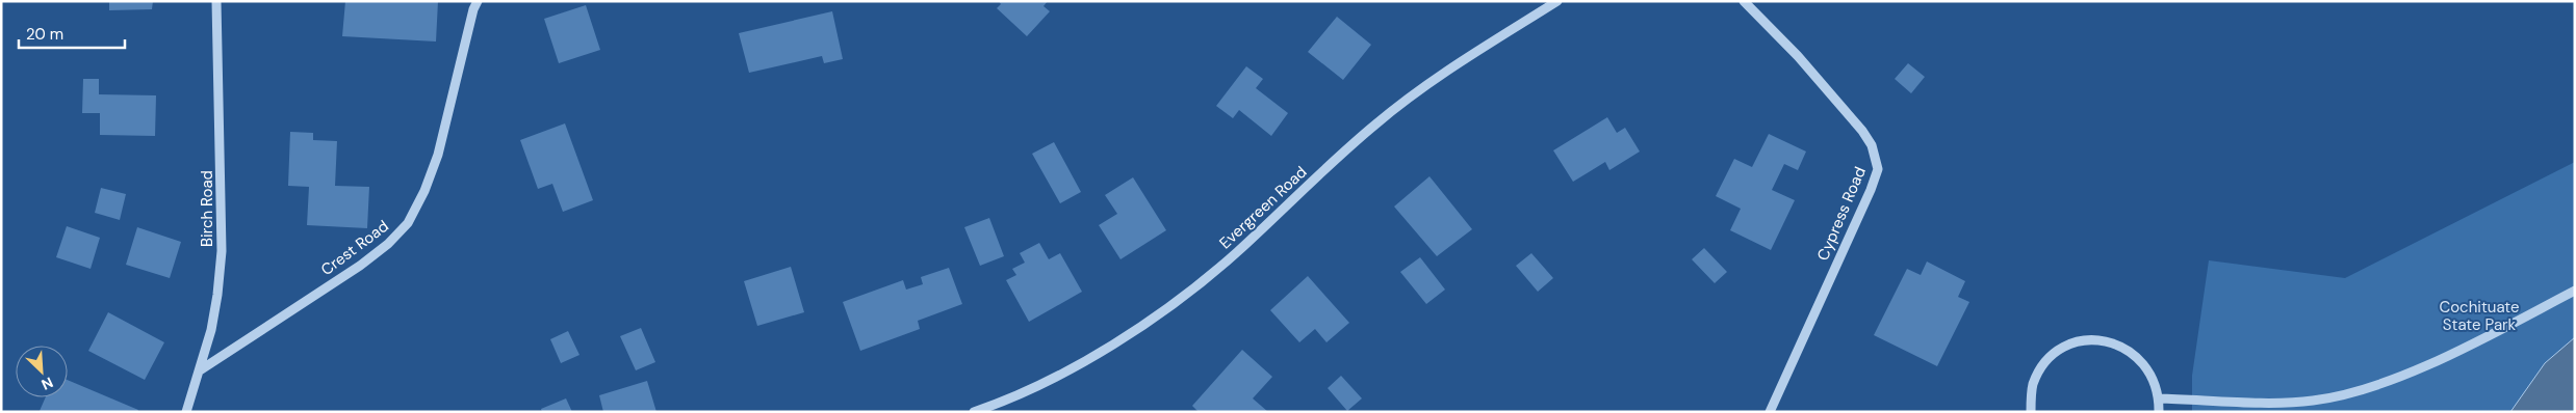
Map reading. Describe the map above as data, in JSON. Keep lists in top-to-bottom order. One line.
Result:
{"streets":{"street":["Evergreen Road","Birch Road","Cypress Road","Crest Road"]},"crossings":[["Birch Road","Crest Road"]],"parks":["Cochituate State Park"],"scale_bar":"20 m","north":"bottom right"}
